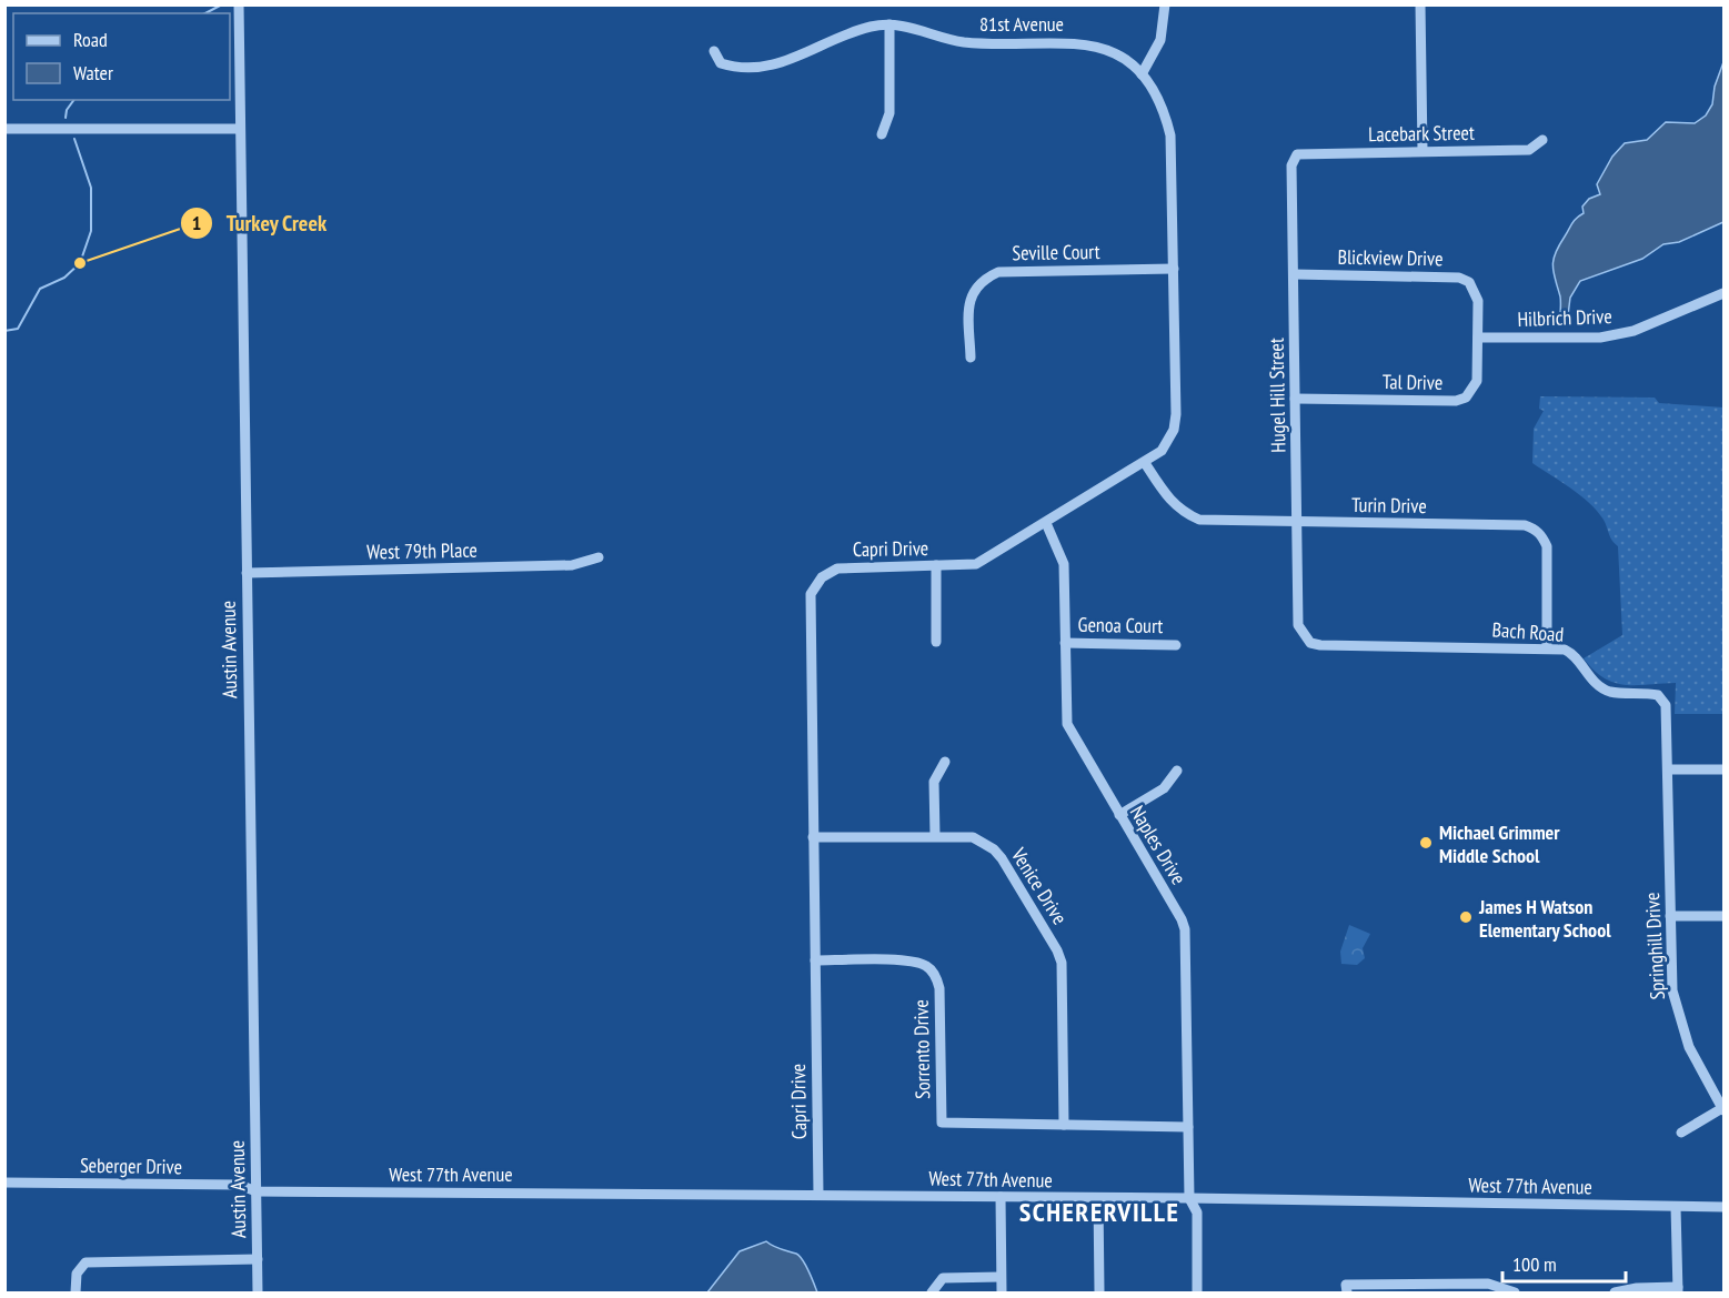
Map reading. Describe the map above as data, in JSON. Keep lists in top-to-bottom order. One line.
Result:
{"streets":{"street":["81st Avenue","Lacebark Street","Seville Court","Blickview Drive","Hilbrich Drive","Tal Drive","Hugel Hill Street","Turin Drive","Capri Drive","West 79th Place","Genoa Court","Bach Road","Austin Avenue","Naples Drive","Venice Drive","Springhill Drive","Sorrento Drive","Seberger Drive","West 77th Avenue"]},"crossings":[["81st Avenue","Capri Drive"],["Lacebark Street","Hugel Hill Street"],["Seville Court","Capri Drive"],["Blickview Drive","Hilbrich Drive"],["Blickview Drive","Tal Drive"],["Blickview Drive","Hugel Hill Street"],["Hilbrich Drive","Tal Drive"],["Tal Drive","Hugel Hill Street"],["Hugel Hill Street","Turin Drive"],["Hugel Hill Street","Bach Road"],["Turin Drive","Capri Drive"],["Turin Drive","Bach Road"],["Capri Drive","Naples Drive"],["Capri Drive","Venice Drive"],["Capri Drive","Sorrento Drive"],["Capri Drive","West 77th Avenue"],["West 79th Place","Austin Avenue"],["Genoa Court","Naples Drive"],["Bach Road","Springhill Drive"],["Austin Avenue","Seberger Drive"],["Austin Avenue","West 77th Avenue"],["Naples Drive","Sorrento Drive"],["Naples Drive","West 77th Avenue"],["Venice Drive","Sorrento Drive"],["Seberger Drive","West 77th Avenue"]],"districts":["SCHERERVILLE"],"places":["Turkey Creek","Michael Grimmer Middle School","James H Watson Elementary School"],"legend":["Road","Water"],"scale_bar":"100 m"}
